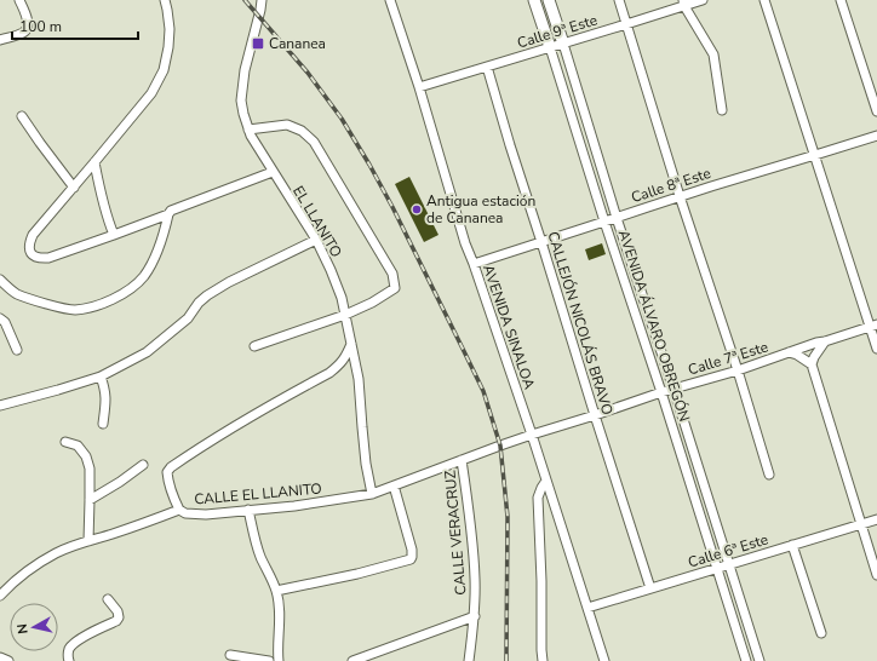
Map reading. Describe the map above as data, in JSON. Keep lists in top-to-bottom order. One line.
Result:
{"streets":{"main road":["AVENIDA ÁLVARO OBREGÓN"],"street":["Calle 9ª Este","Calle 8ª Este","EL LLANITO","CALLEJÓN NICOLÁS BRAVO","AVENIDA SINALOA","Calle 7ª Este","CALLE EL LLANITO","CALLE VERACRUZ","Calle 6ª Este"]},"crossings":[["Calle 9ª Este","CALLEJÓN NICOLÁS BRAVO"],["Calle 9ª Este","AVENIDA ÁLVARO OBREGÓN"],["Calle 9ª Este","AVENIDA SINALOA"],["Calle 8ª Este","CALLEJÓN NICOLÁS BRAVO"],["Calle 8ª Este","AVENIDA ÁLVARO OBREGÓN"],["Calle 8ª Este","AVENIDA SINALOA"],["EL LLANITO","CALLE EL LLANITO"],["CALLEJÓN NICOLÁS BRAVO","Calle 7ª Este"],["CALLEJÓN NICOLÁS BRAVO","Calle 6ª Este"],["AVENIDA ÁLVARO OBREGÓN","Calle 7ª Este"],["AVENIDA ÁLVARO OBREGÓN","Calle 6ª Este"],["AVENIDA SINALOA","Calle 7ª Este"],["AVENIDA SINALOA","CALLE EL LLANITO"],["AVENIDA SINALOA","Calle 6ª Este"],["Calle 7ª Este","CALLE EL LLANITO"],["CALLE EL LLANITO","CALLE VERACRUZ"]],"places":{"transit":["Cananea"],"other":["Antigua estación de Cananea"]},"scale_bar":"100 m","north":"left"}
